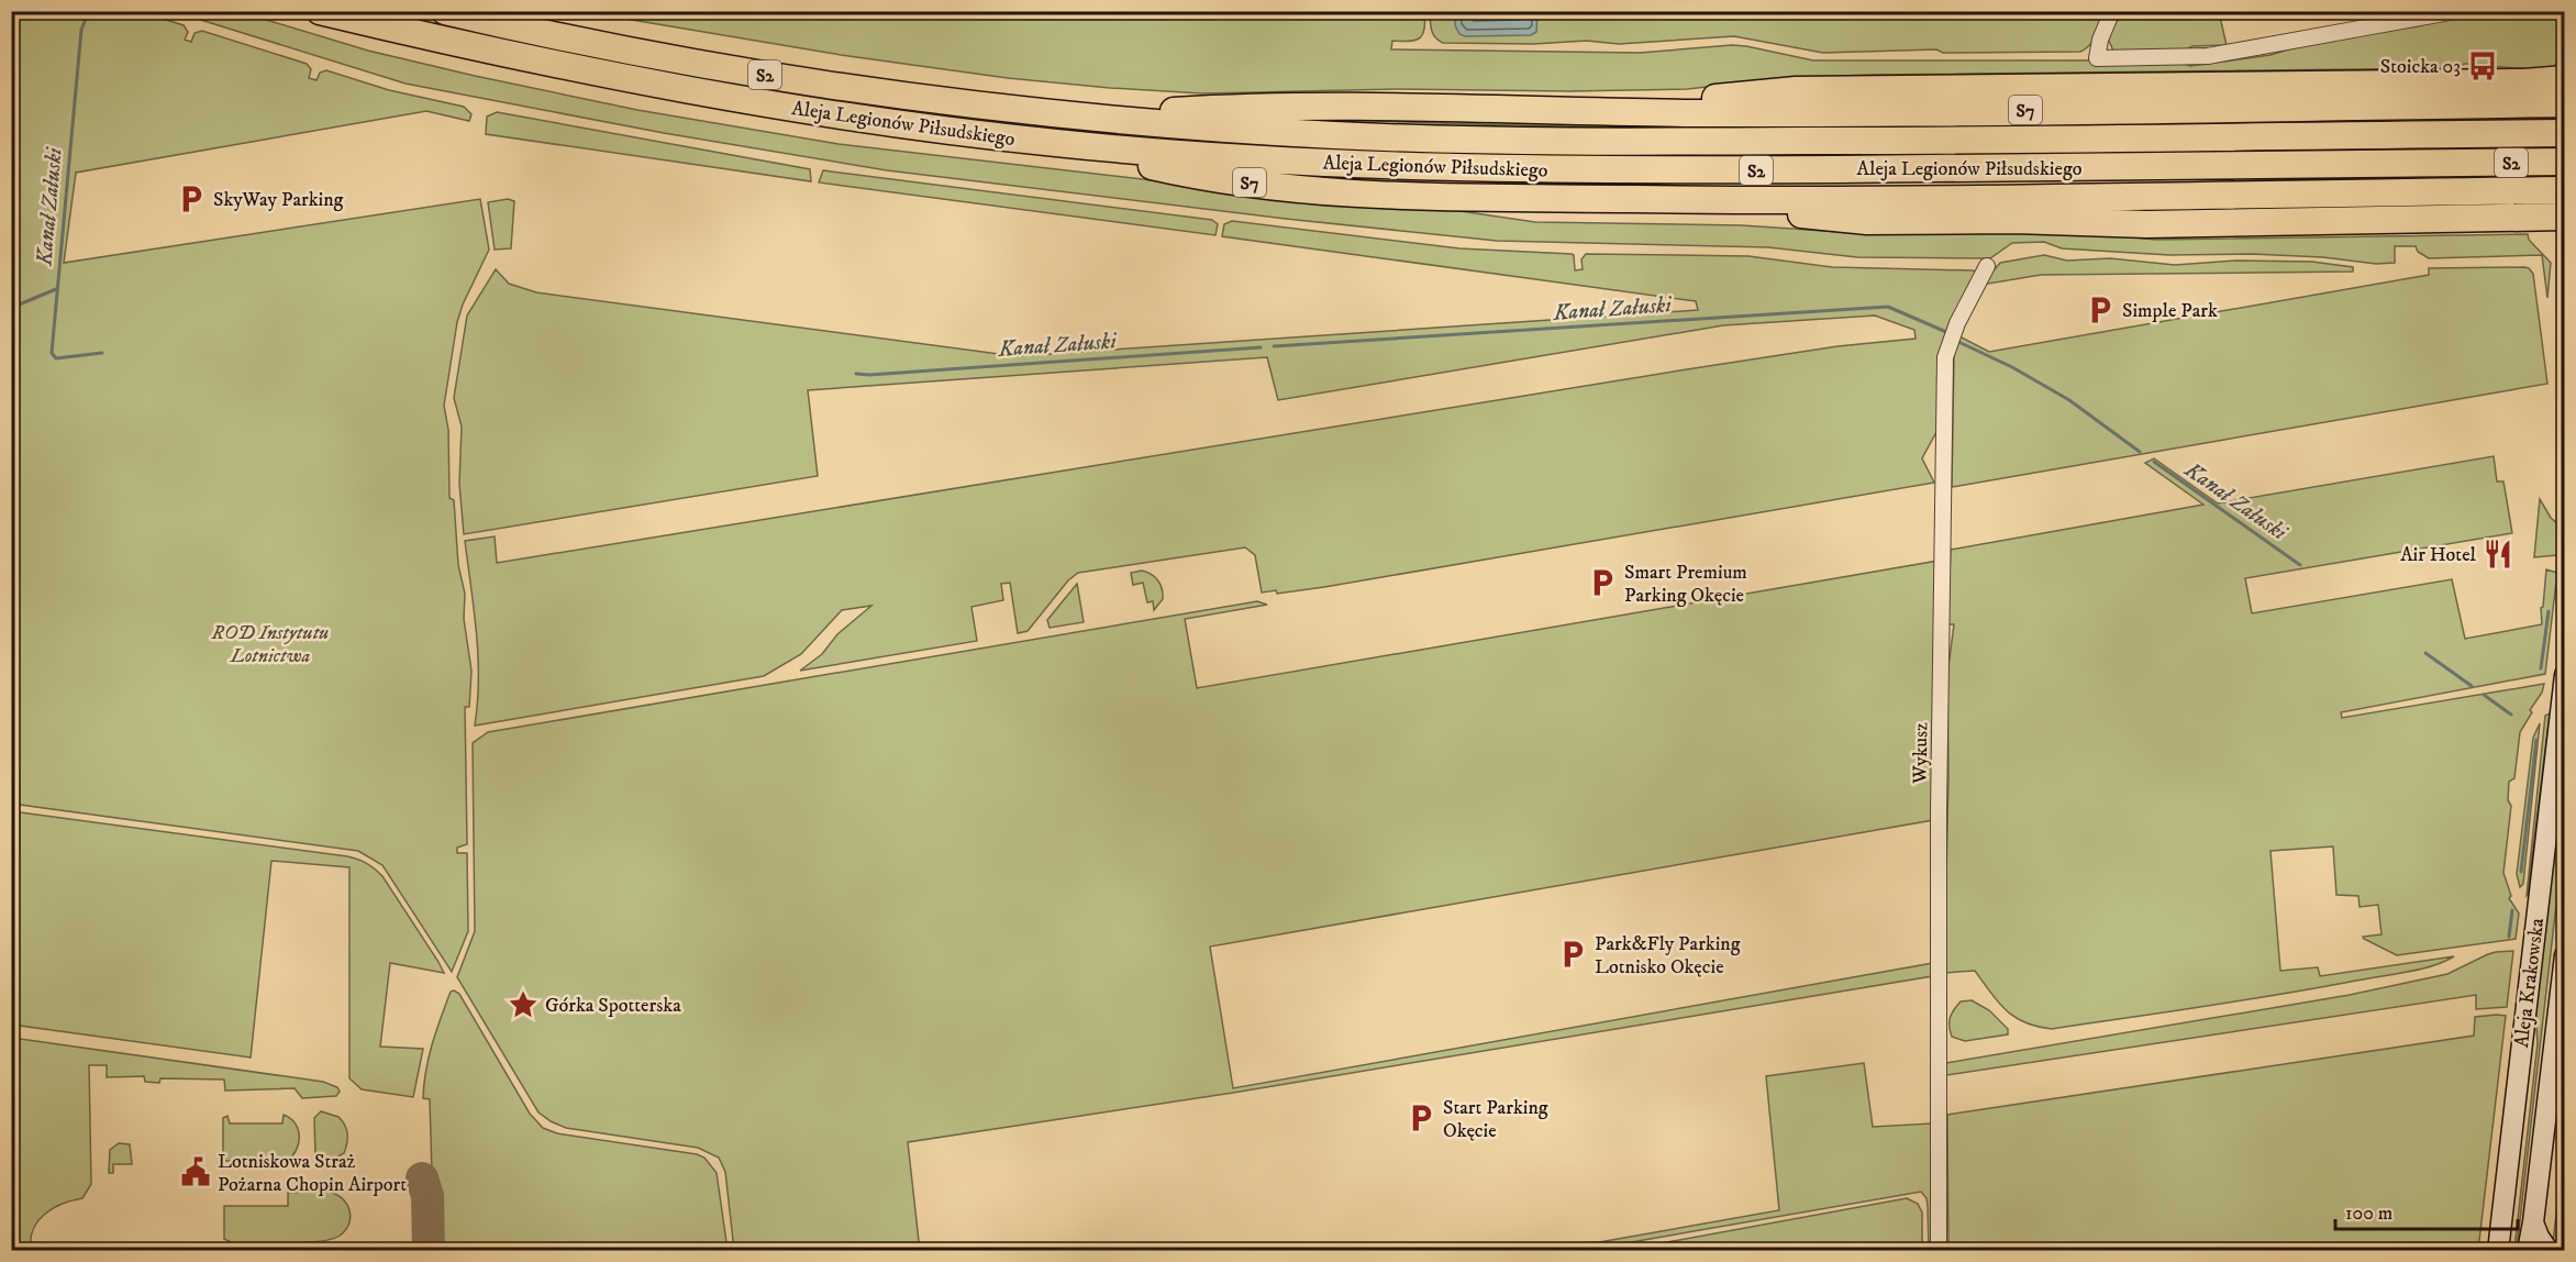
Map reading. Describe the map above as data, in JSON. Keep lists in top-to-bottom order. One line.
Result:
{"streets":{"highway":["S2","S7","Aleja Legionów Piłsudskiego"],"main road":["Aleja Krakowska"],"street":["Wykusz"]},"crossings":[["S7","Aleja Legionów Piłsudskiego"]],"water":["Kanał Załuski"],"parks":["ROD Instytutu Lotnictwa"],"places":{"bus stop":["Stoicka 03"],"parking":["SkyWay Parking","Simple Park","Smart Premium Parking Okęcie","Park&Fly Parking Lotnisko Okęcie","Start Parking Okęcie"],"restaurant":["Air Hotel"],"place":["Górka Spotterska"],"public building":["Lotniskowa Straż Pożarna Chopin Airport"]},"scale_bar":"100 m"}
